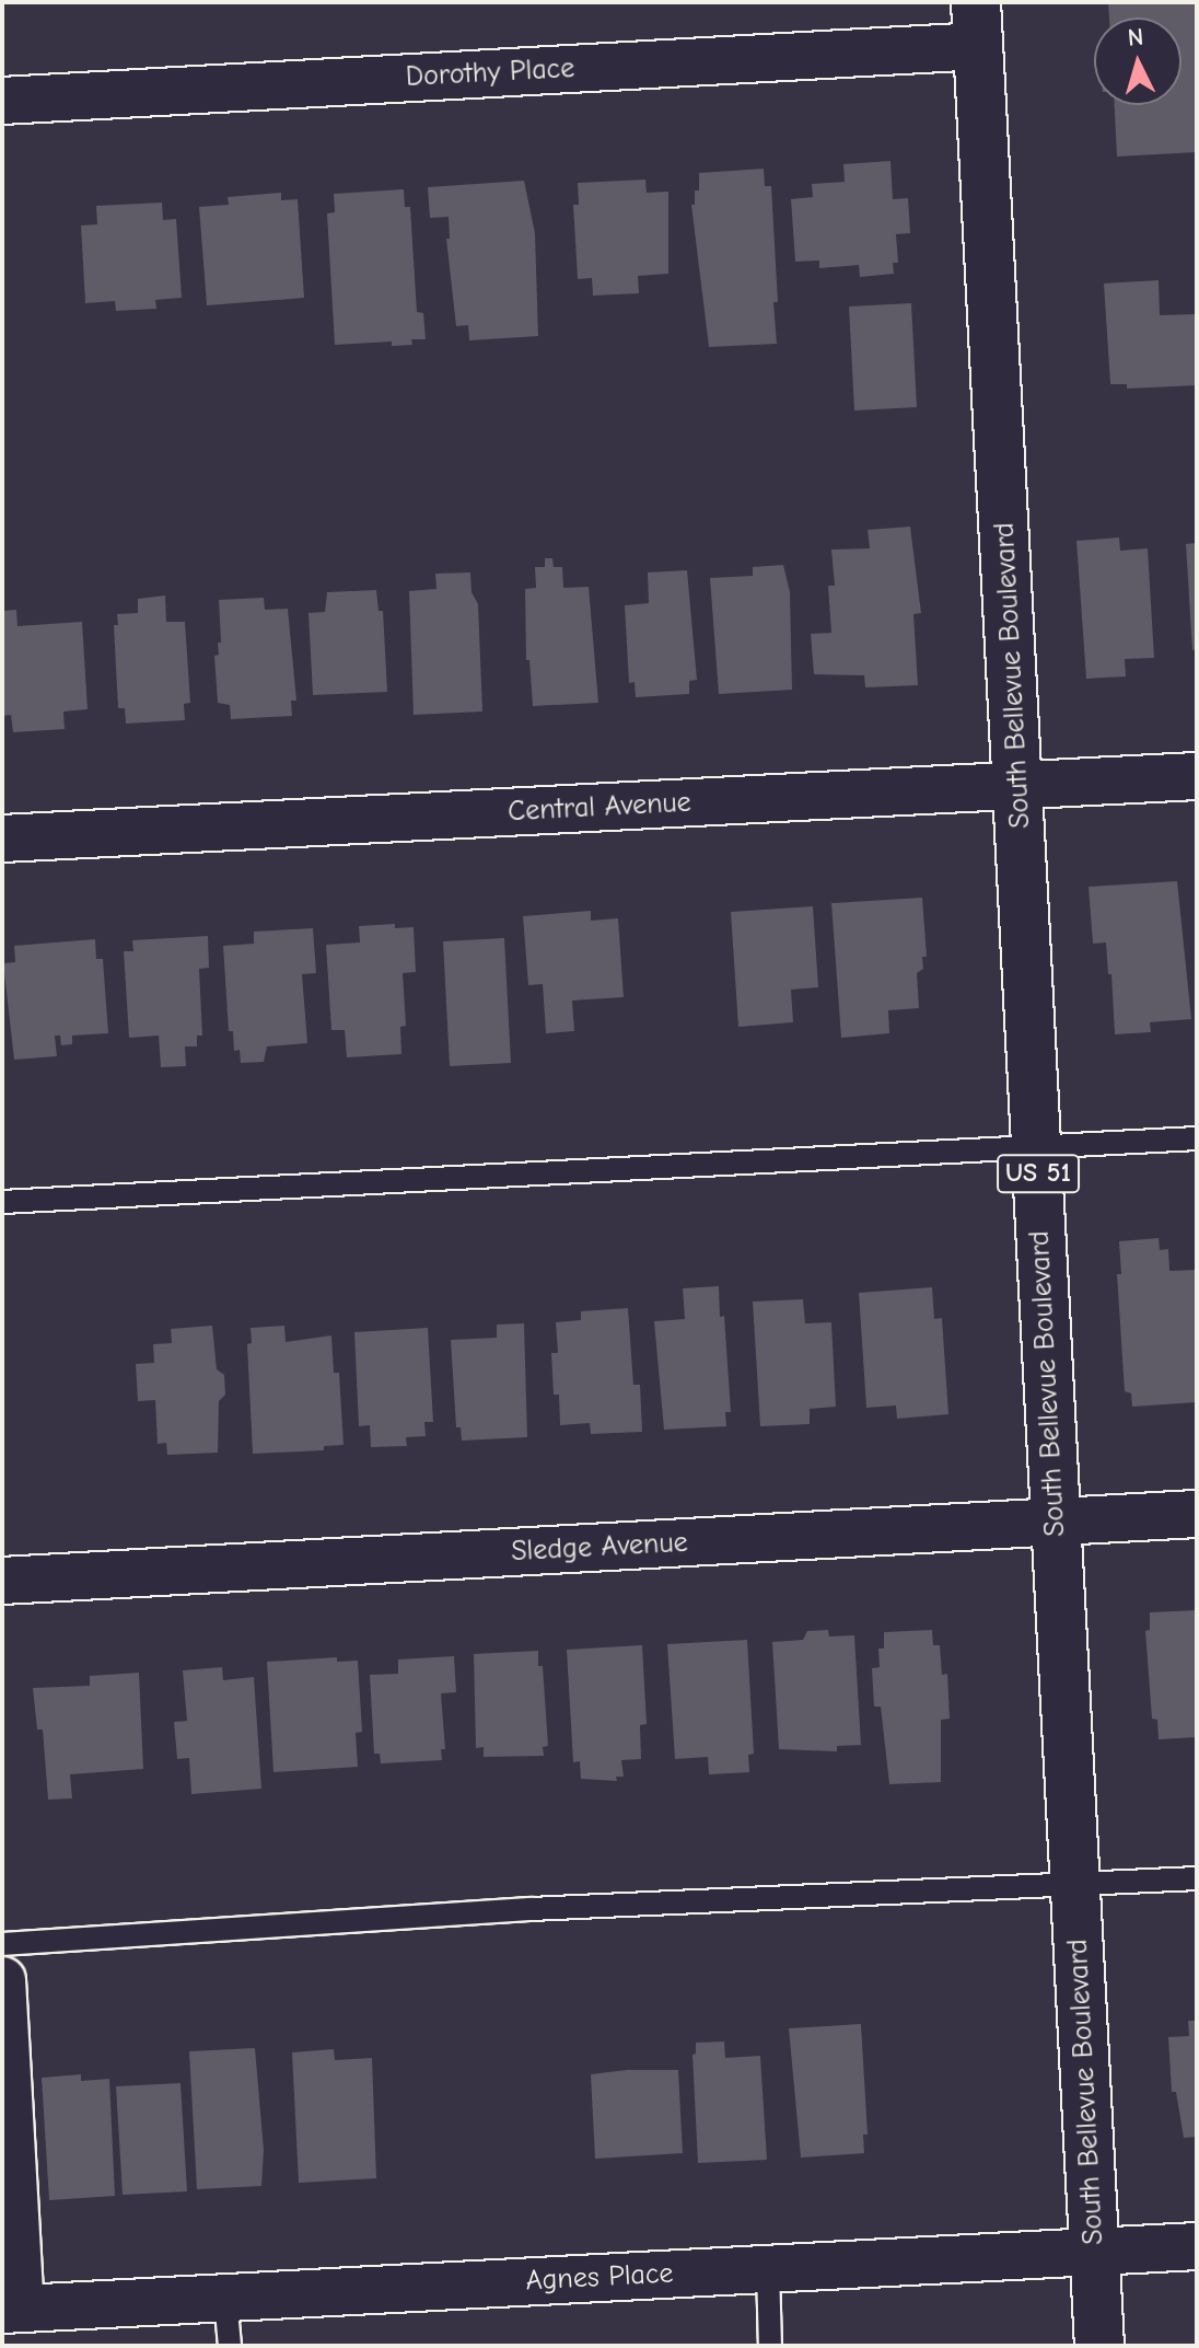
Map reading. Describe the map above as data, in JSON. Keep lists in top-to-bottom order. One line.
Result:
{"streets":{"main road":["South Bellevue Boulevard","US 51"],"street":["Dorothy Place","Central Avenue","Sledge Avenue","Agnes Place"]},"crossings":[["Dorothy Place","South Bellevue Boulevard"],["South Bellevue Boulevard","Central Avenue"],["South Bellevue Boulevard","Sledge Avenue"],["South Bellevue Boulevard","Agnes Place"]],"north":"top"}
